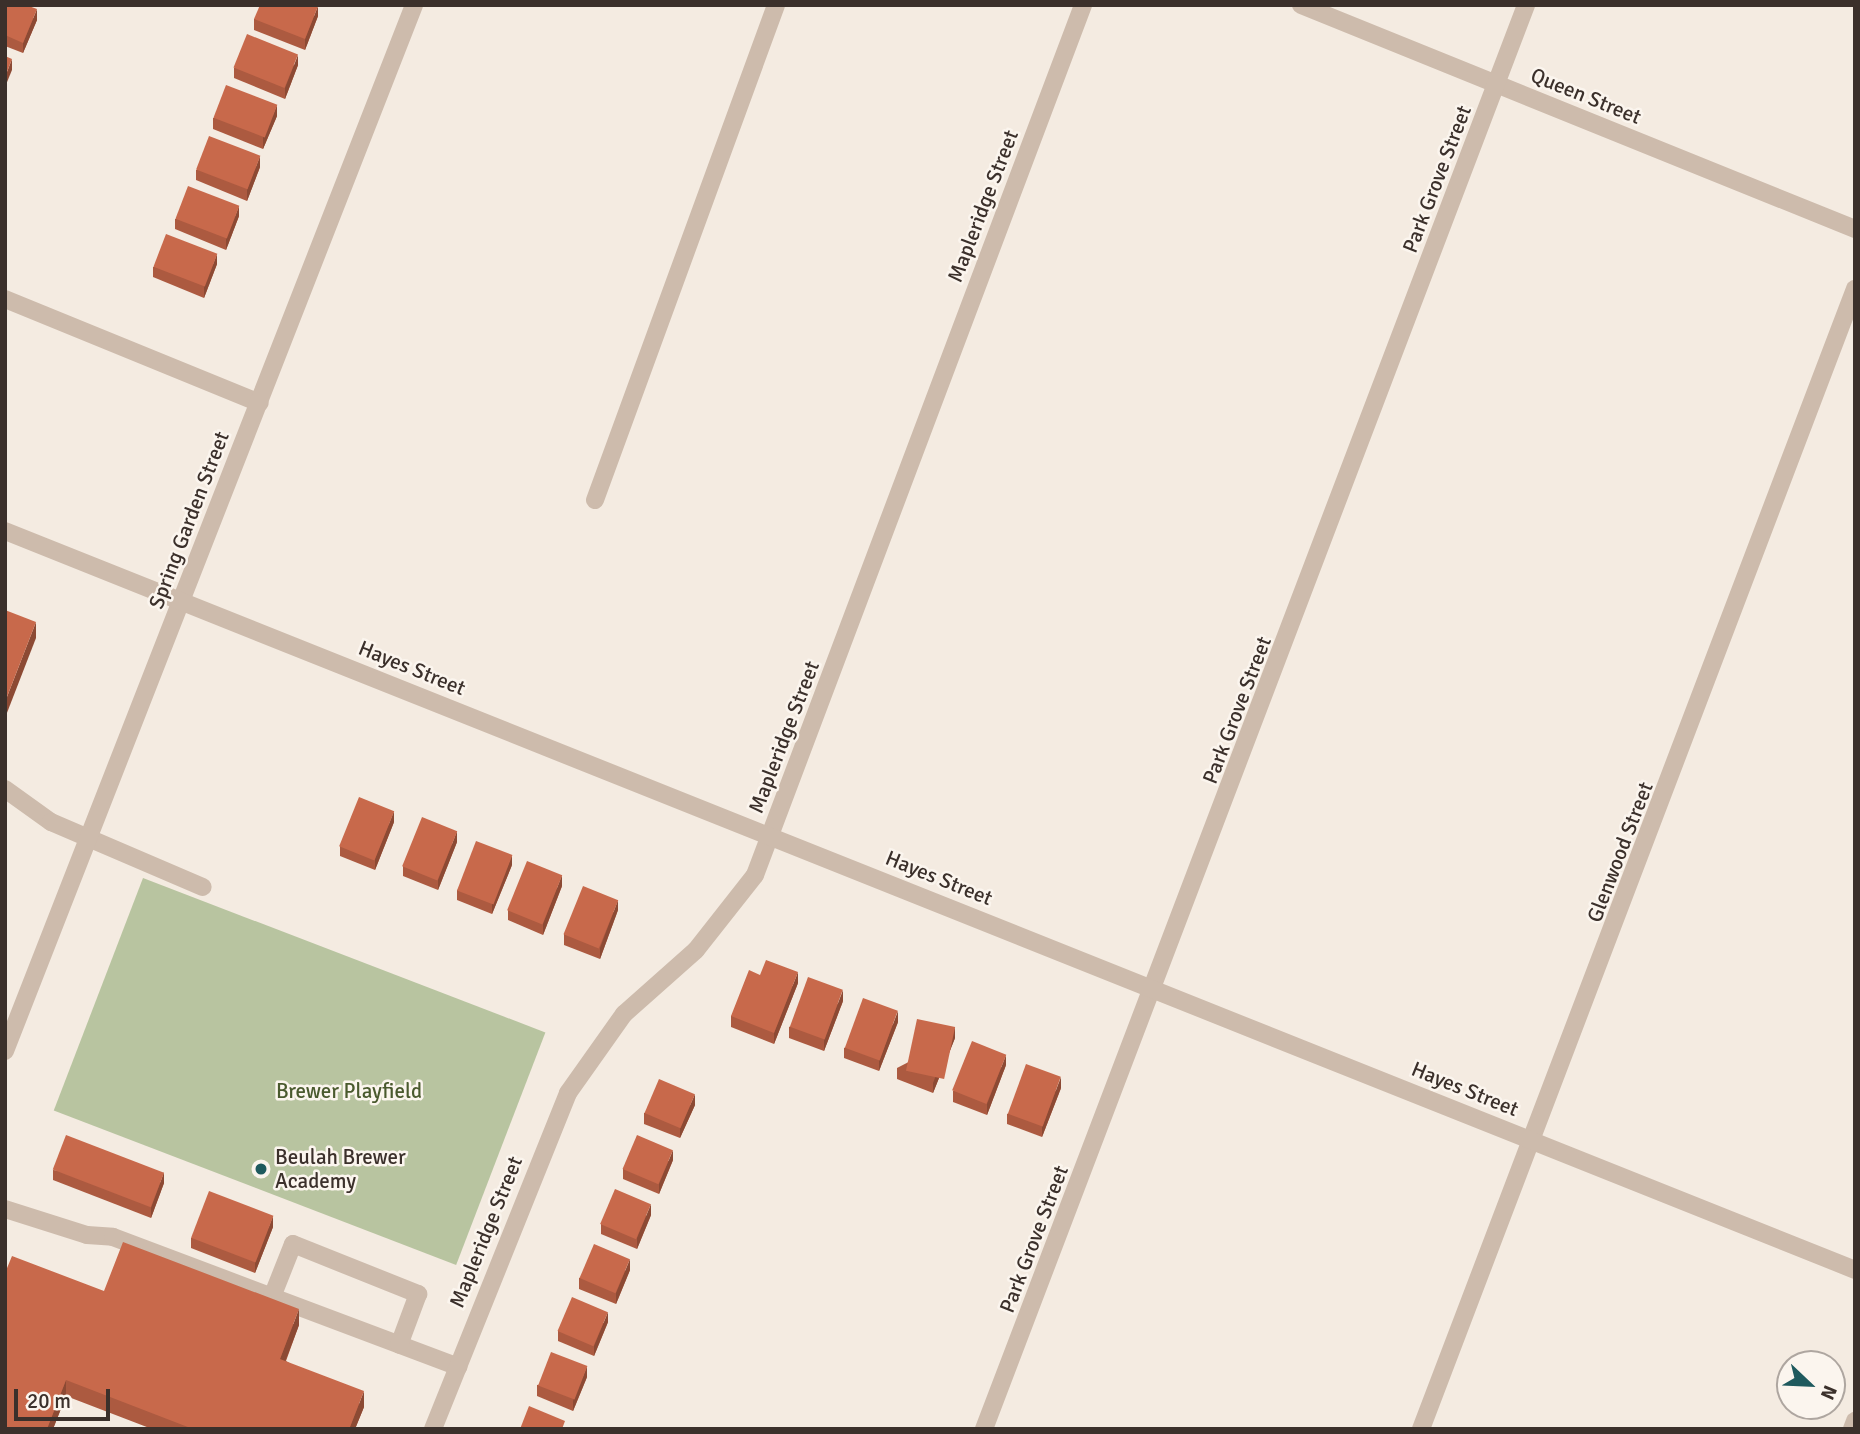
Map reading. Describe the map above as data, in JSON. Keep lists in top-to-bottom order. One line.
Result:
{"streets":{"street":["Queen Street","Park Grove Street","Mapleridge Street","Spring Garden Street","Hayes Street","Glenwood Street"]},"crossings":[["Queen Street","Park Grove Street"],["Park Grove Street","Hayes Street"],["Mapleridge Street","Hayes Street"],["Spring Garden Street","Hayes Street"],["Hayes Street","Glenwood Street"]],"parks":["Brewer Playfield"],"places":["Beulah Brewer Academy"],"scale_bar":"20 m","north":"bottom right"}
